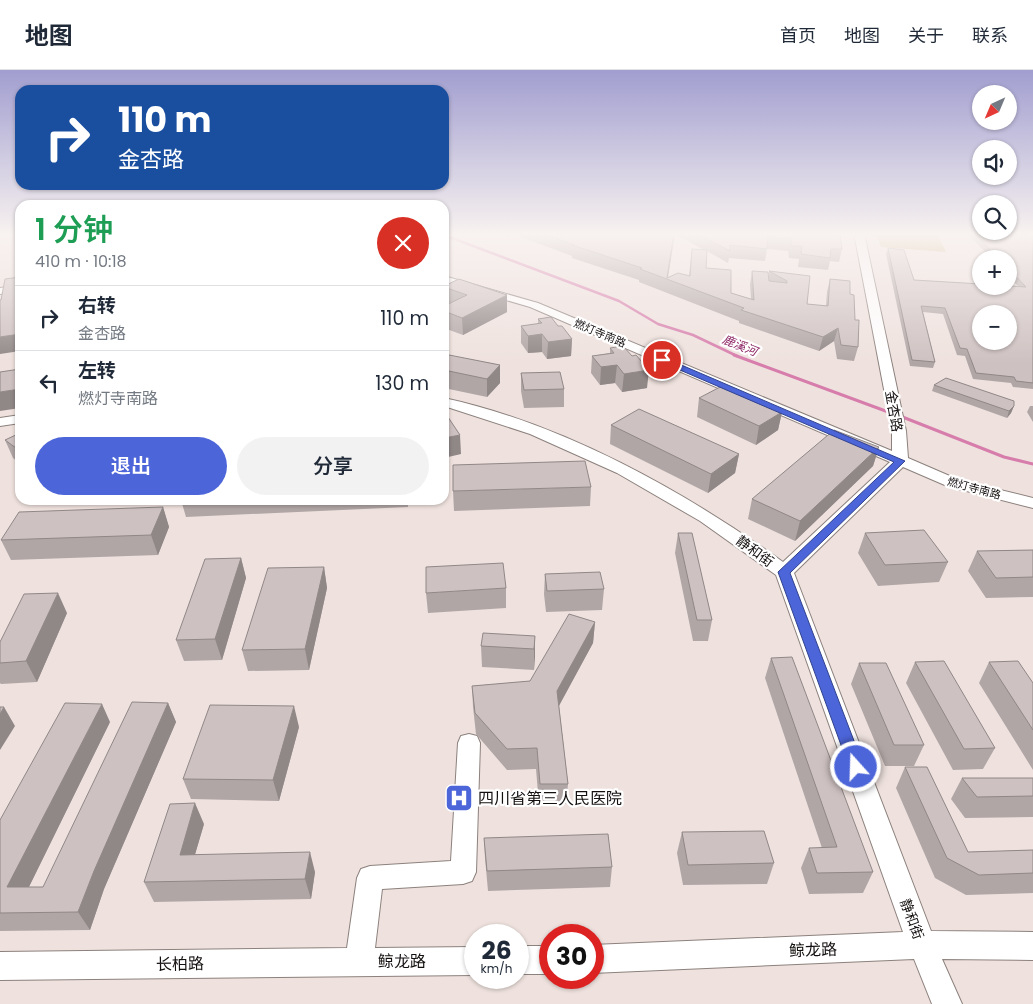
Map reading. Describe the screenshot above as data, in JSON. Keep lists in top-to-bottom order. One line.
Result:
{"streets":{"street":["燃灯寺南路","金杏路","静和街","鲸龙路","长柏路"]},"crossings":[["燃灯寺南路","金杏路"],["静和街","鲸龙路"],["鲸龙路","长柏路"]],"water":["鹿溪河"],"places":{"hospital":["四川省第三人民医院"]},"north":"bottom left","page":{"header":"地图","nav":["首页","地图","关于","联系"],"map_buttons":["+","−"],"turn":["110 m","金杏路"],"heading":["1 分钟","410 m · 10:18"],"list":[{"name":"右转","note":"金杏路","value":"110 m"},{"name":"左转","note":"燃灯寺南路","value":"130 m"}],"buttons":["退出","分享"],"speed":"26 km/h","limit":"30"}}
